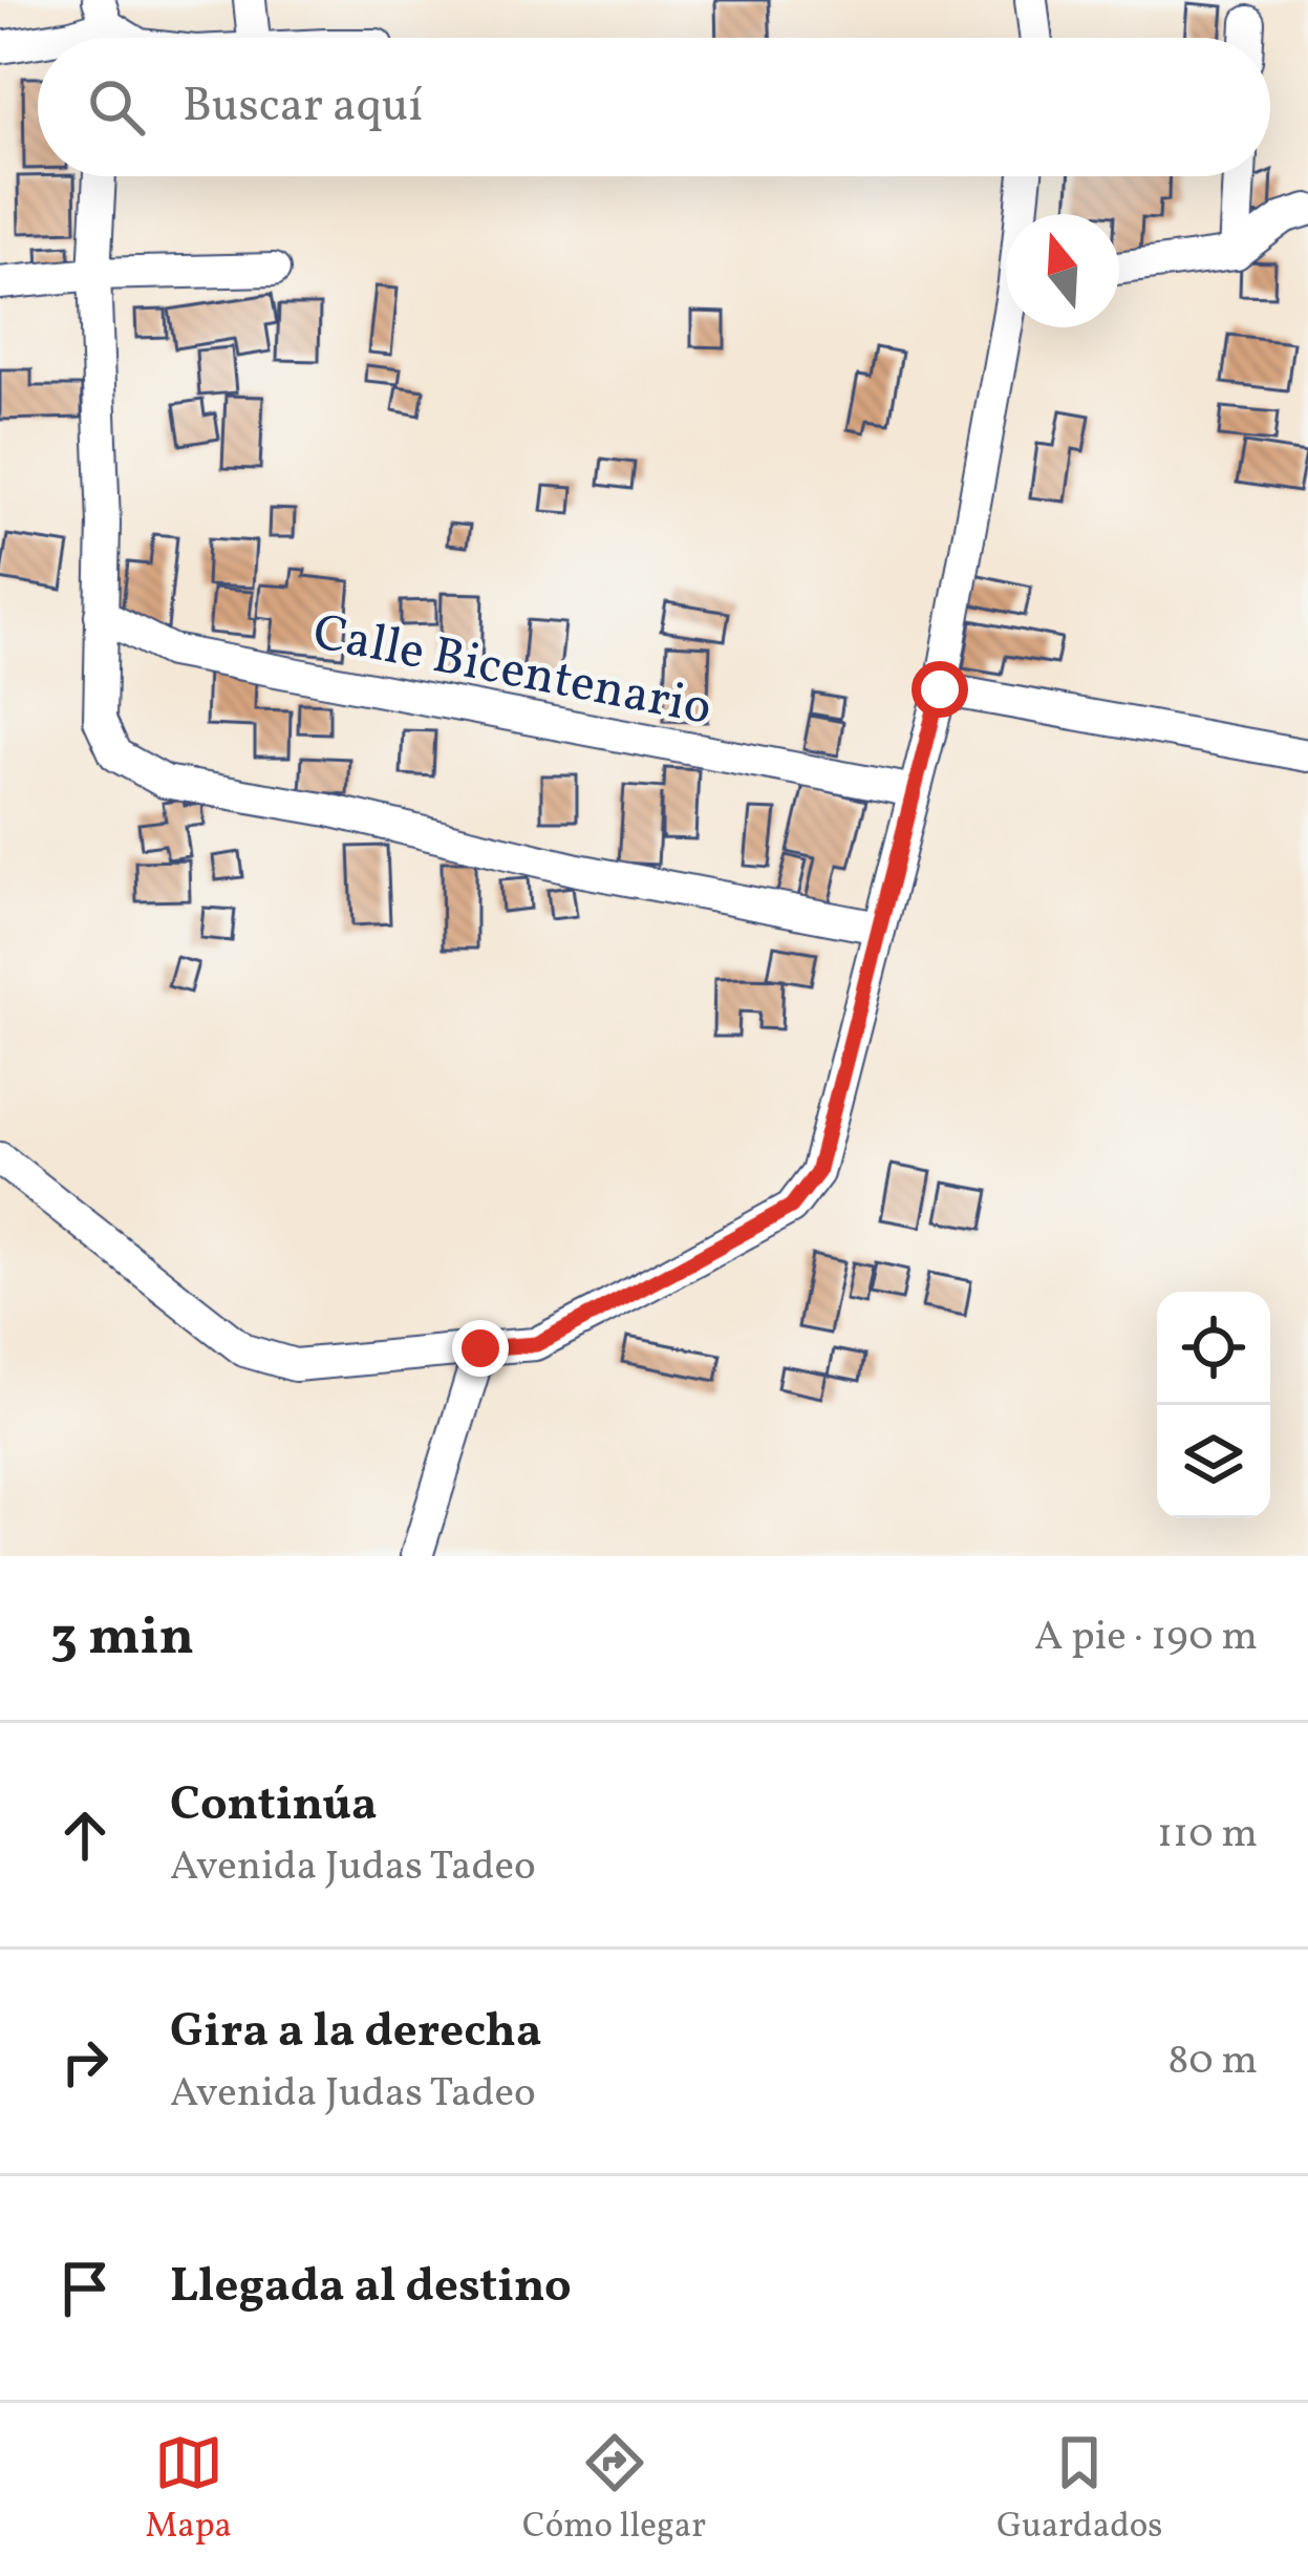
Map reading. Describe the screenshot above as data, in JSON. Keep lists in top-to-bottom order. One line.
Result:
{"streets":{"street":["Calle Bicentenario"]},"north":"top","page":{"search":"Buscar aquí","heading":["3 min","A pie · 190 m"],"list":[["Continúa","Avenida Judas Tadeo","110 m"],["Gira a la derecha","Avenida Judas Tadeo","80 m"],"Llegada al destino"],"nav":["Mapa","Cómo llegar","Guardados"]}}
